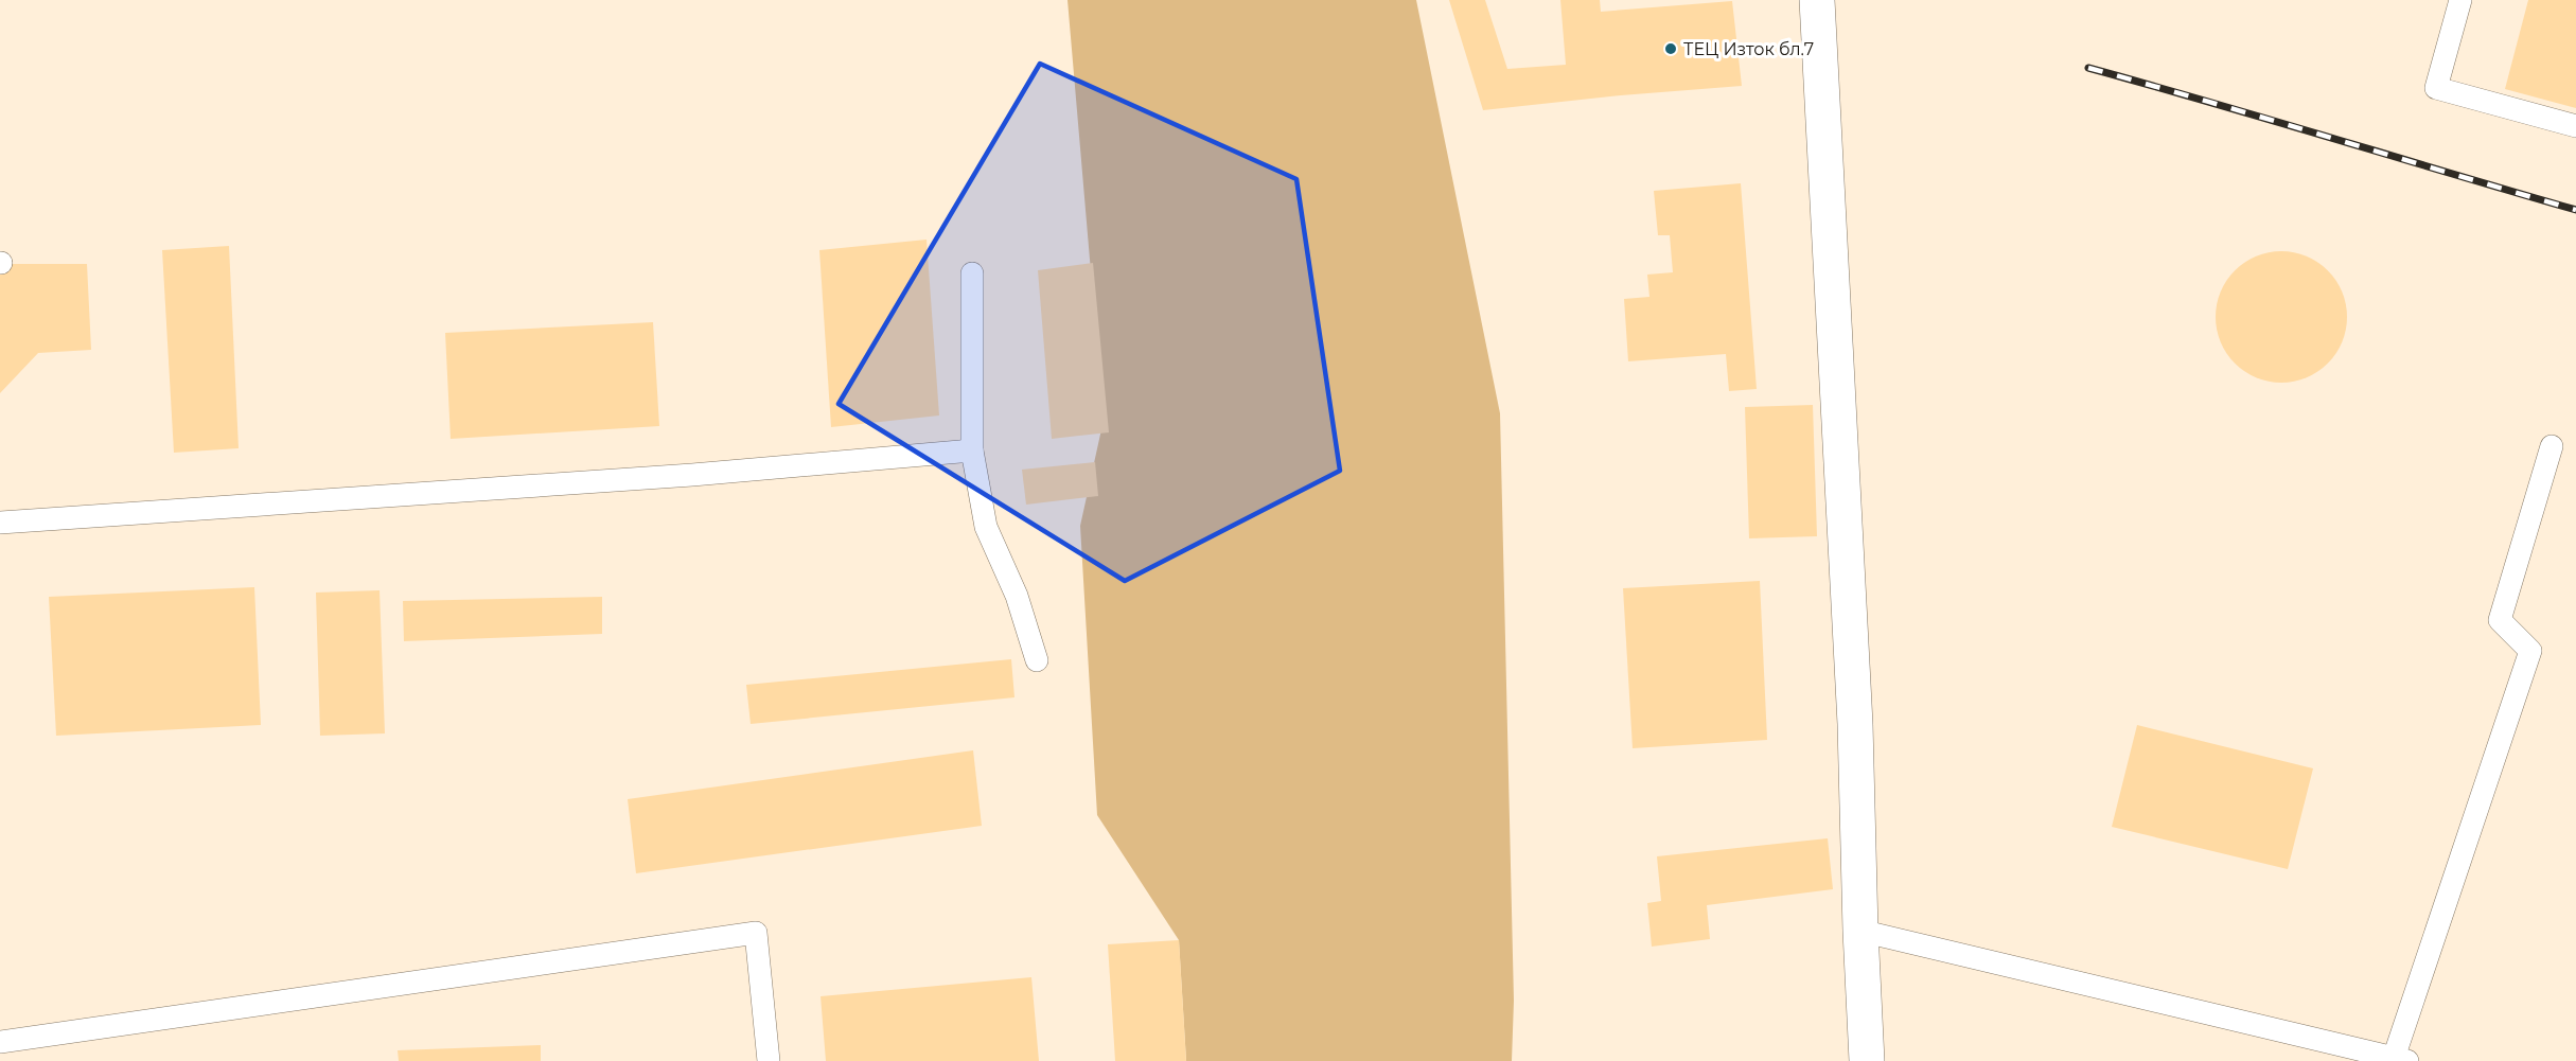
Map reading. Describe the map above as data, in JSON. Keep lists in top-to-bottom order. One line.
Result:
{"places":["ТЕЦ Изток бл.7"]}
